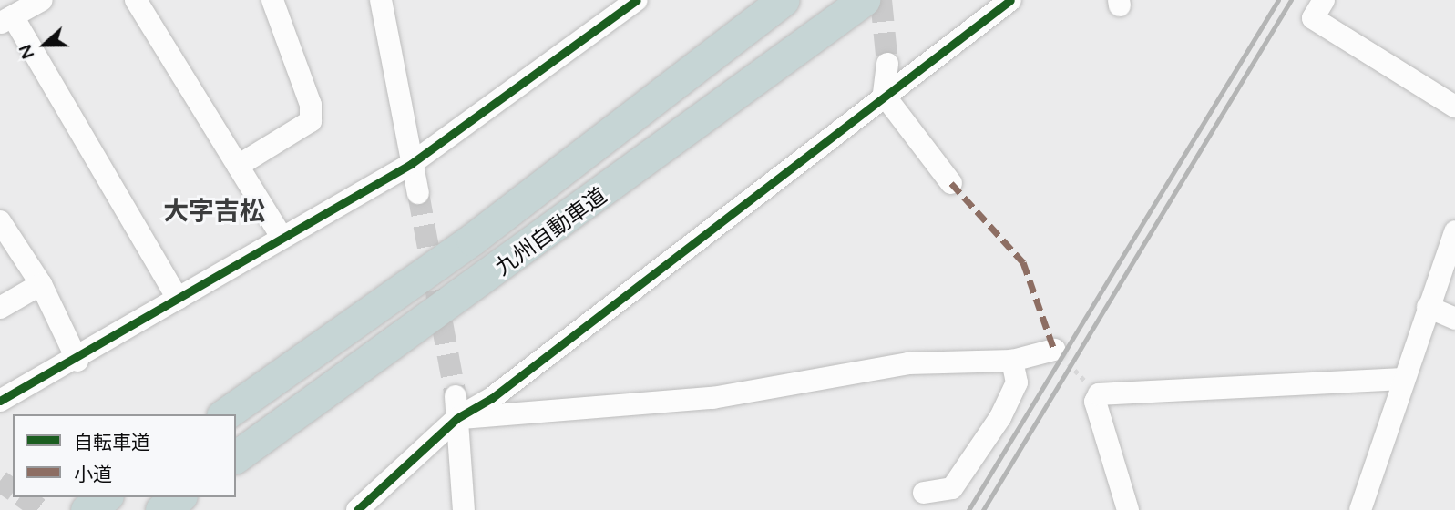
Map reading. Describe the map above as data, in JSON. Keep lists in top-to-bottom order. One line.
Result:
{"streets":{"highway":["九州自動車道"]},"districts":["大字吉松"],"legend":["自転車道","小道"],"north":"left"}
